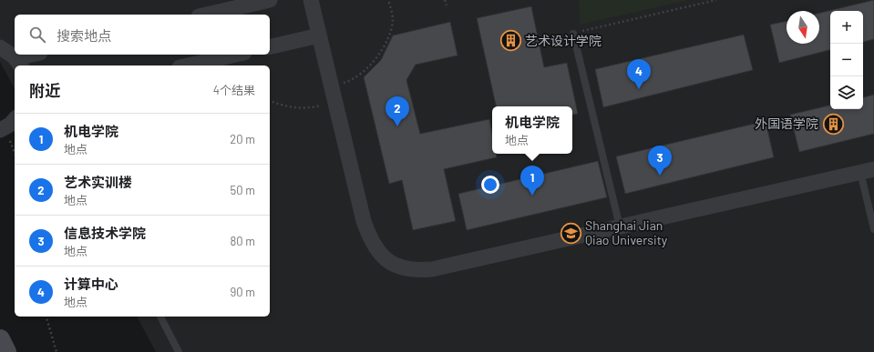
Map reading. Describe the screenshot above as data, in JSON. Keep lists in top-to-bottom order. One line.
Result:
{"places":{"building":["艺术设计学院","外国语学院"],"school or university":["Shanghai Jian Qiao University"]},"north":"bottom","page":{"map_buttons":["+","−"],"search":"搜索地点","pins":["4","2","3","1"],"heading":["附近","4个结果"],"popup":["机电学院","地点"],"list":[{"mark":"1","name":"机电学院","note":"地点","value":"20 m"},{"mark":"2","name":"艺术实训楼","note":"地点","value":"50 m"},{"mark":"3","name":"信息技术学院","note":"地点","value":"80 m"},{"mark":"4","name":"计算中心","note":"地点","value":"90 m"}]}}
